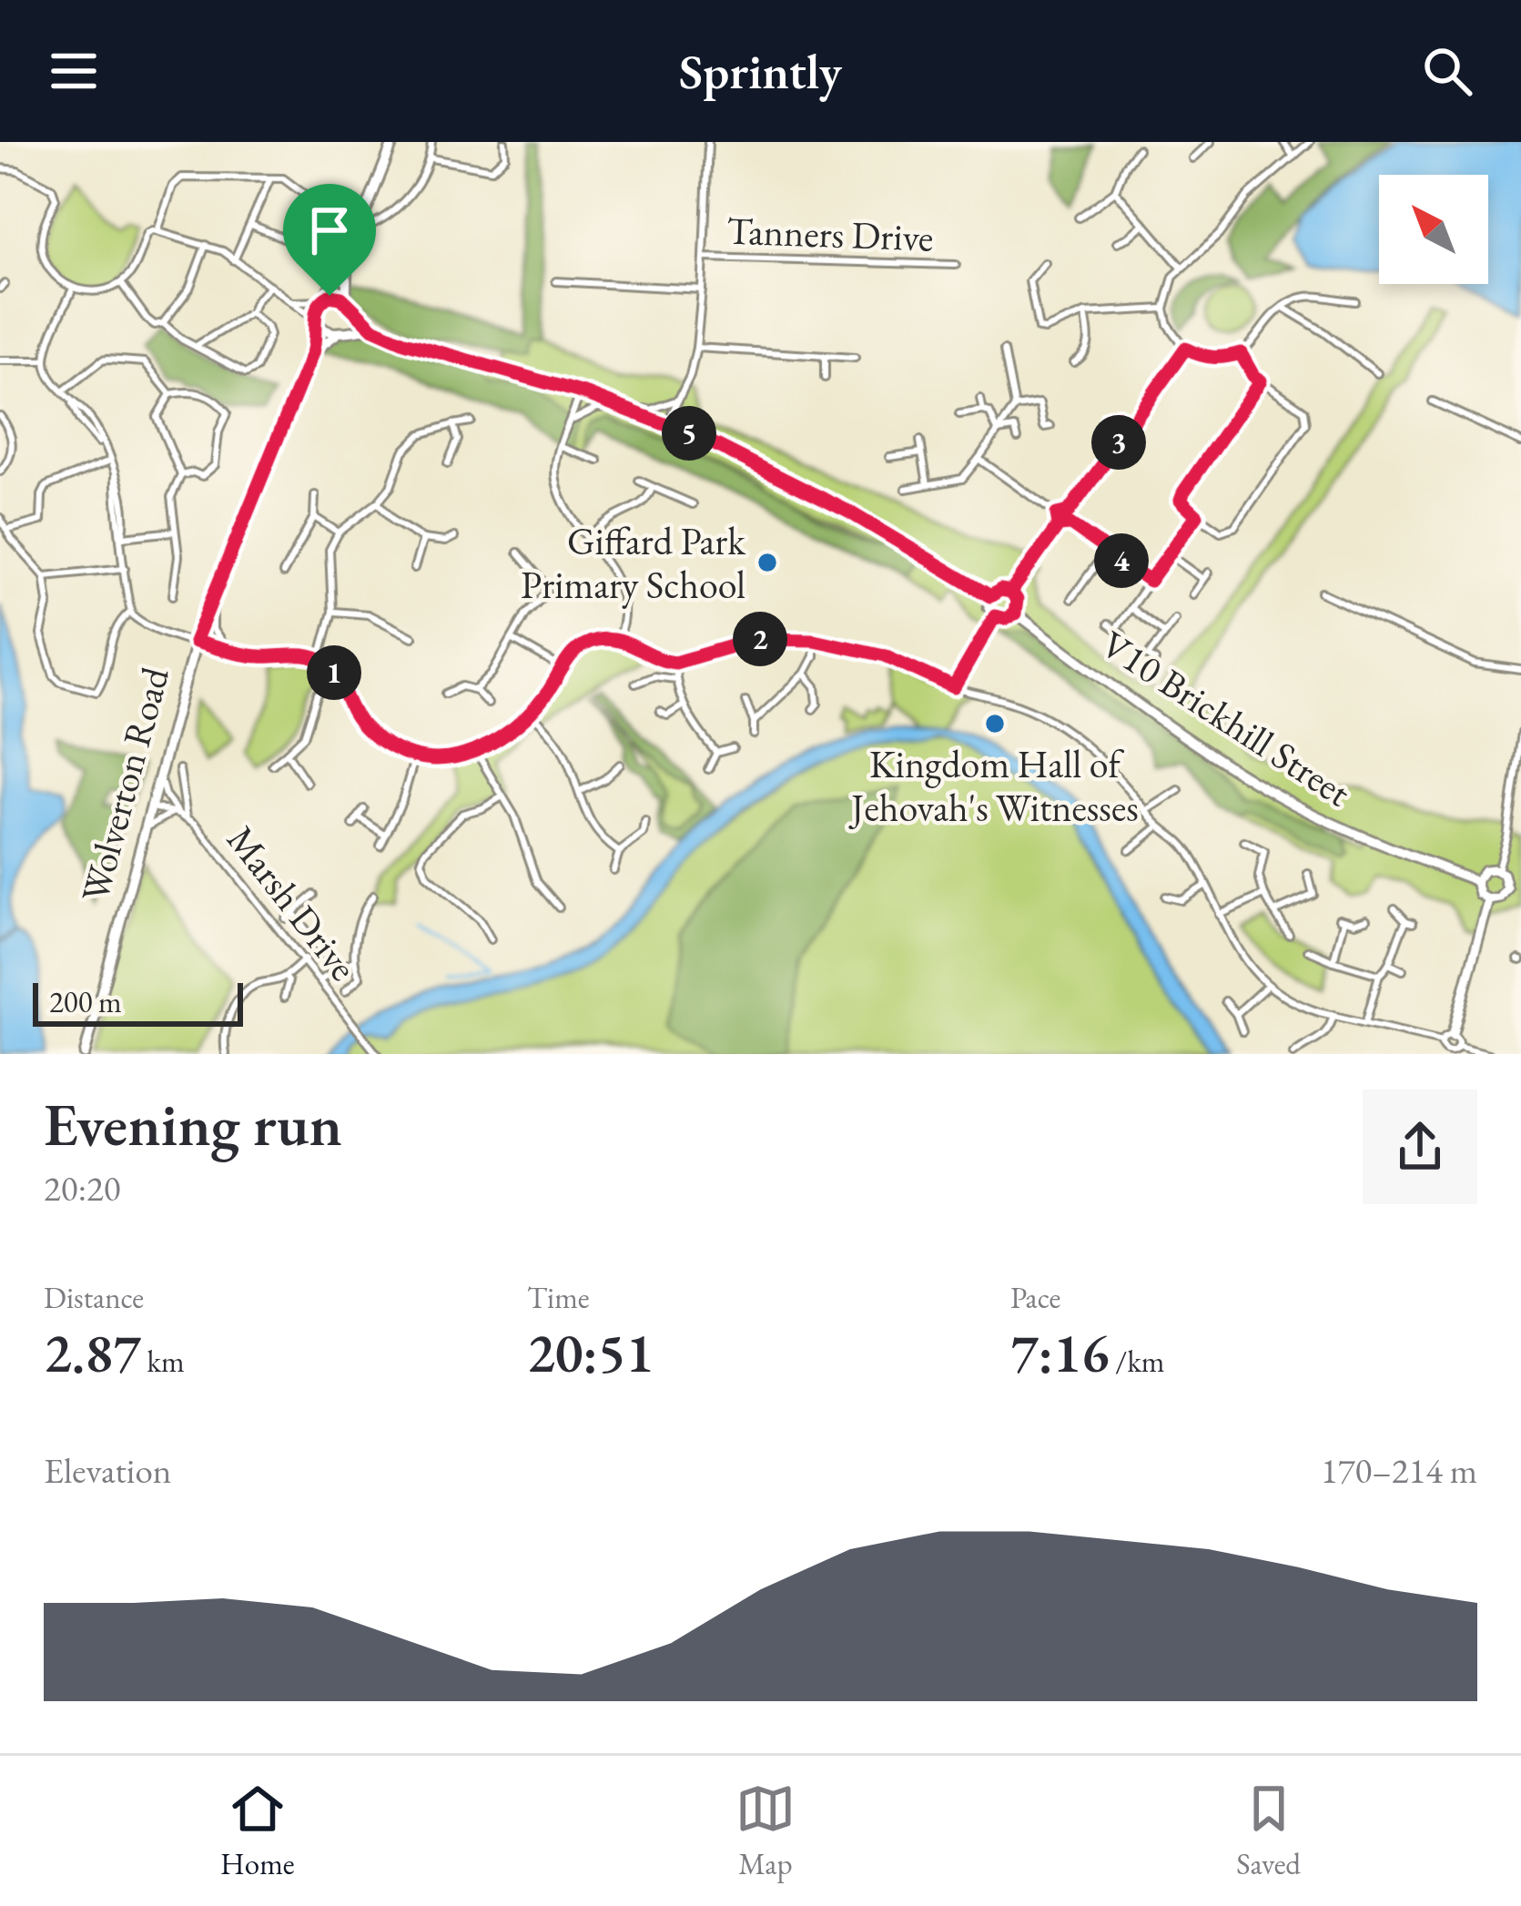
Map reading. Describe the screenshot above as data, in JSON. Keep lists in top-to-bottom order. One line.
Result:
{"streets":{"street":["Tanners Drive","V10 Brickhill Street","Wolverton Road","Marsh Drive"]},"crossings":[["Wolverton Road","Marsh Drive"]],"places":["Giffard Park Primary School","Kingdom Hall of Jehovah's Witnesses"],"scale_bar":"200 m","north":"top left","page":{"header":"Sprintly","pins":["5","3","4","2","1"],"scale":"200 m","heading":["Evening run","20:20"],"stats":[["Distance","2.87 km"],["Time","20:51"],["Pace","7:16 /km"]],"chart":["Elevation","170–214 m"],"tabs":["Home","Map","Saved"]}}
